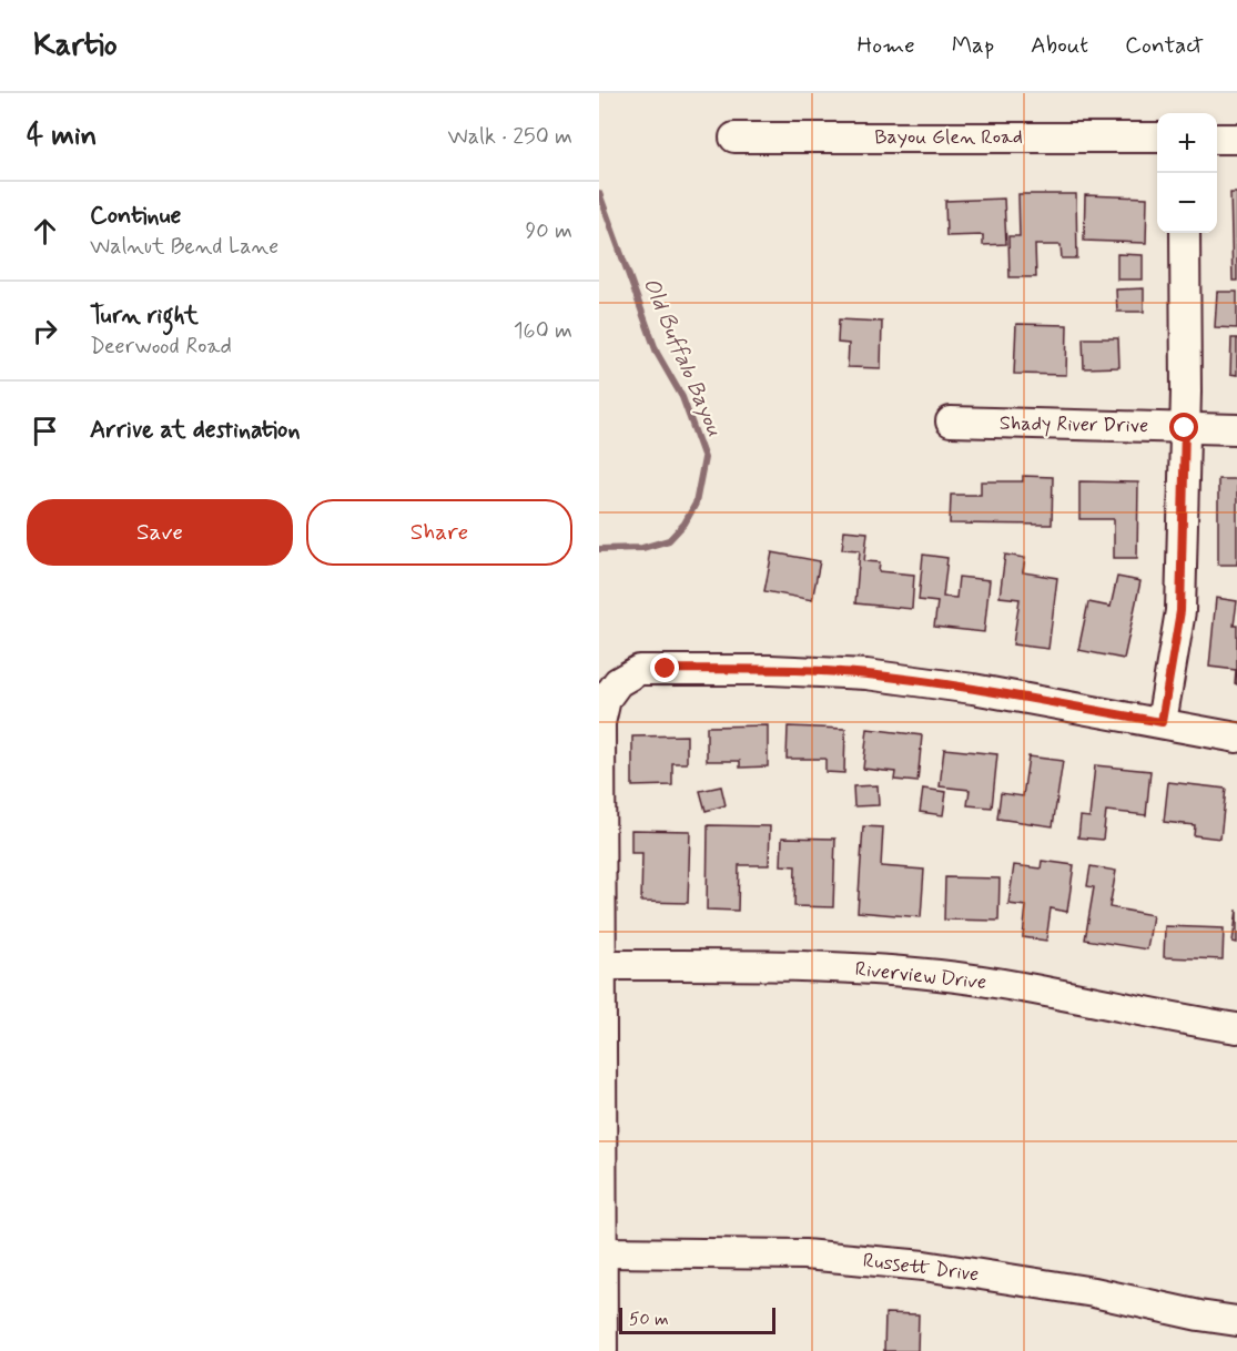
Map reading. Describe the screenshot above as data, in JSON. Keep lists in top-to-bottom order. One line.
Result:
{"streets":{"street":["Bayou Glen Road","Shady River Drive","Riverview Drive","Russett Drive"]},"water":["Old Buffalo Bayou"],"scale_bar":"50 m","page":{"header":"Kartio","nav":["Home","Map","About","Contact"],"heading":["4 min","Walk · 250 m"],"map_buttons":["+","−"],"list":[["Continue","Walnut Bend Lane","90 m"],["Turn right","Deerwood Road","160 m"],"Arrive at destination"],"buttons":["Save","Share"],"scale":"50 m"}}
